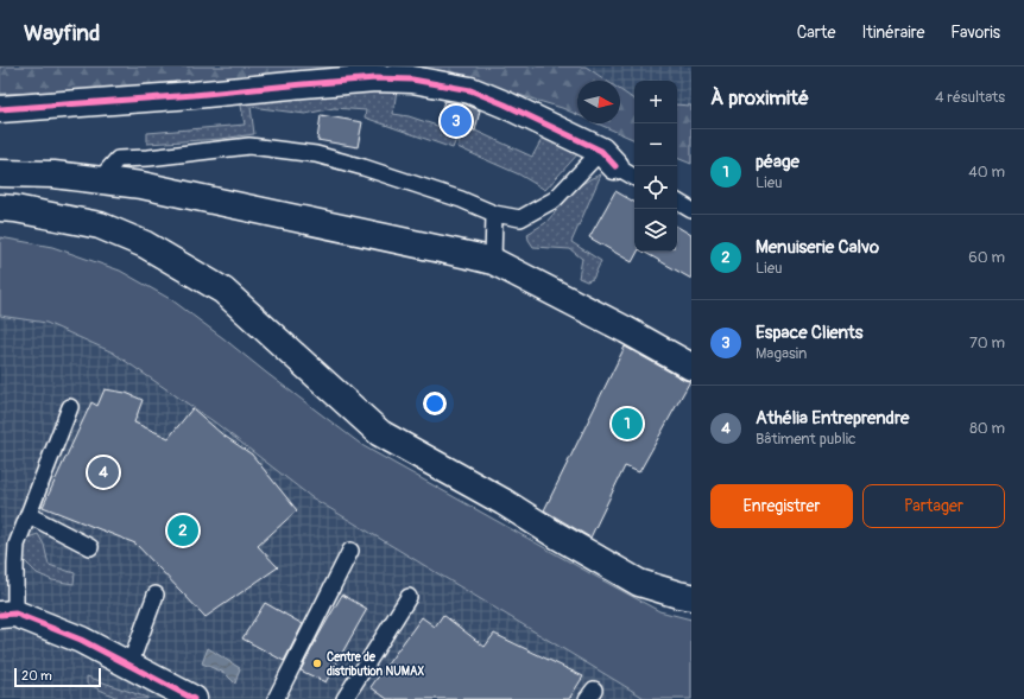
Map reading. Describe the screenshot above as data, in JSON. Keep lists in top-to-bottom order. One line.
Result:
{"places":["Centre de distribution NUMAX"],"scale_bar":"20 m","north":"right","page":{"header":"Wayfind","nav":["Carte","Itinéraire","Favoris"],"heading":["À proximité","4 résultats"],"map_buttons":["+","−"],"pins":["3","1","4","2"],"list":[{"mark":"1","name":"péage","note":"Lieu","value":"40 m"},{"mark":"2","name":"Menuiserie Calvo","note":"Lieu","value":"60 m"},{"mark":"3","name":"Espace Clients","note":"Magasin","value":"70 m"},{"mark":"4","name":"Athélia Entreprendre","note":"Bâtiment public","value":"80 m"}],"buttons":["Enregistrer","Partager"],"scale":"20 m"}}
